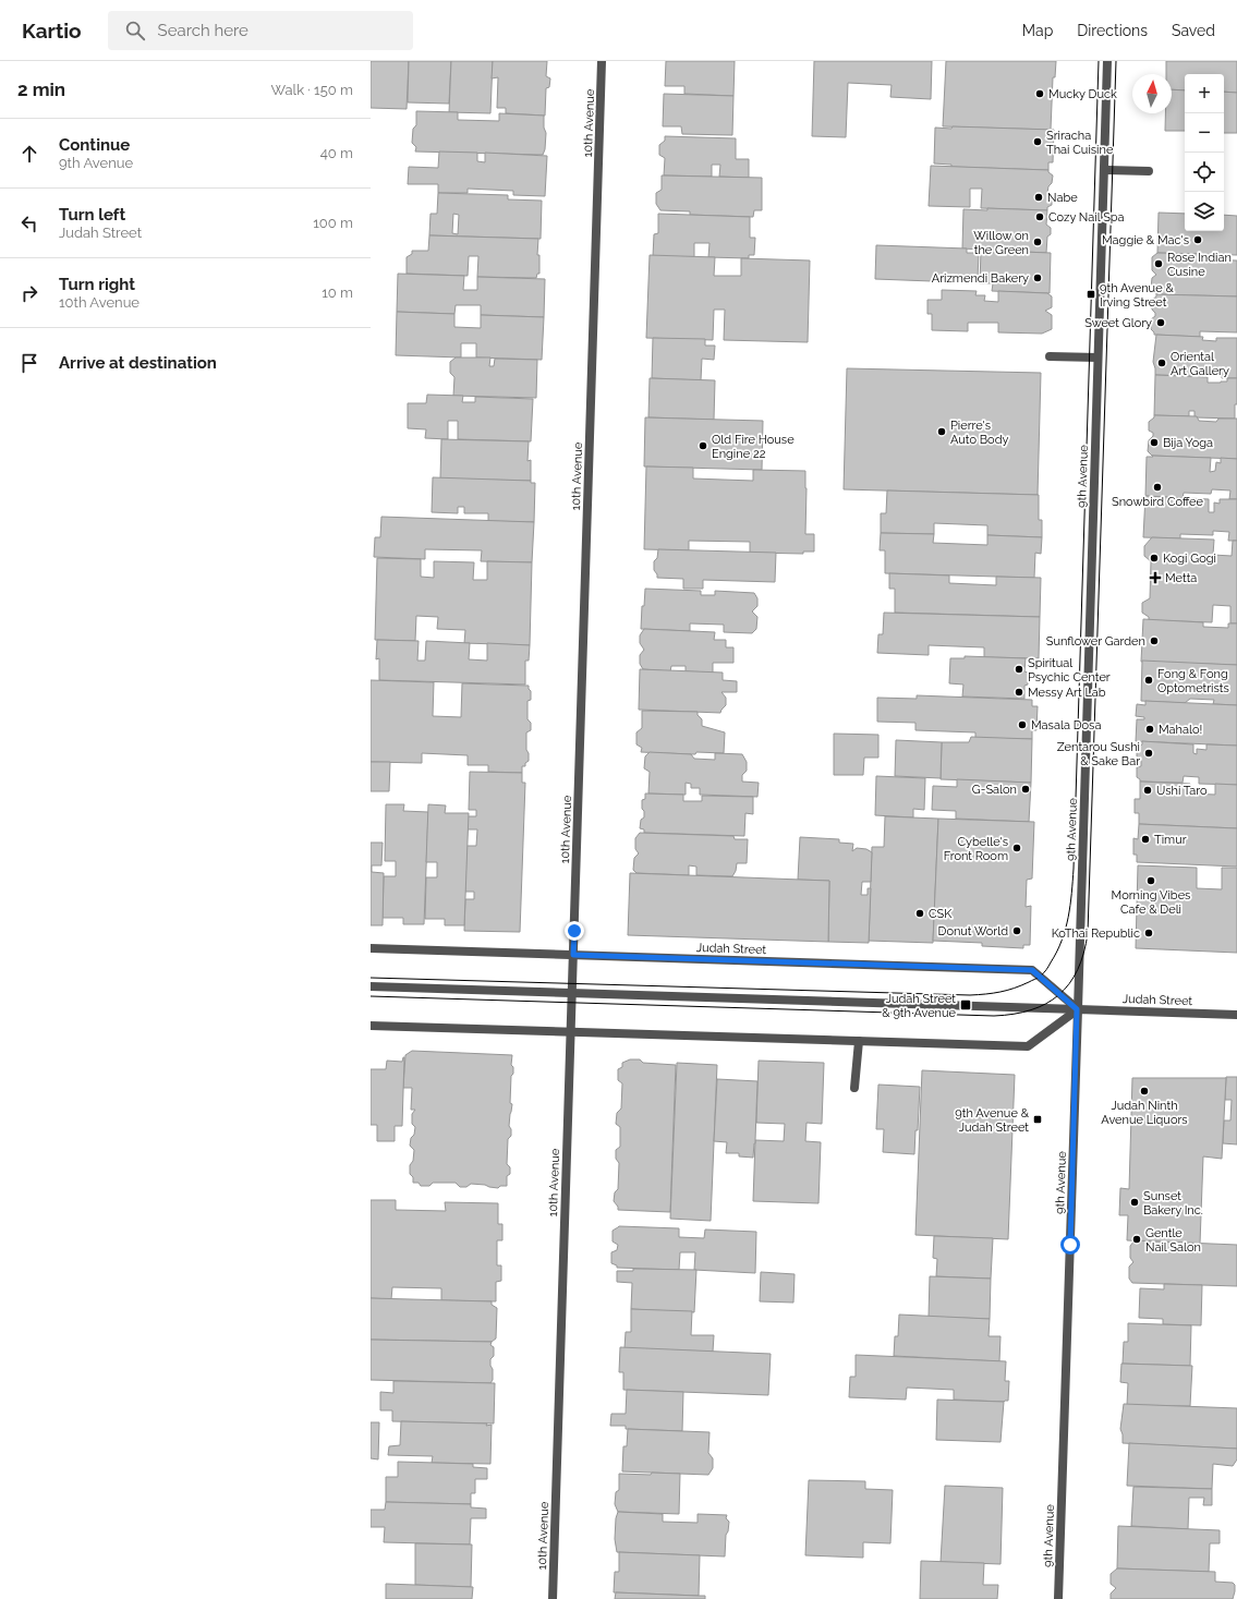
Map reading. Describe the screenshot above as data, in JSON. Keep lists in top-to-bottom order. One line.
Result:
{"streets":{"street":["10th Avenue","9th Avenue","Judah Street"]},"crossings":[["10th Avenue","Judah Street"],["9th Avenue","Judah Street"]],"places":{"other":["Mucky Duck","Sriracha Thai Cuisine","Nabe","Cozy Nail Spa","Maggie & Mac's","Willow on the Green","Rose Indian Cusine","Arizmendi Bakery","Sweet Glory","Oriental Art Gallery","Pierre's Auto Body","Bija Yoga","Old Fire House Engine 22","Snowbird Coffee","Kogi Gogi","Sunflower Garden","Spiritual Psychic Center","Fong & Fong Optometrists","Messy Art Lab","Masala Dosa","Mahalo!","Zentarou Sushi & Sake Bar","G-Salon","Ushi Taro","Timur","Cybelle's Front Room","Morning Vibes Cafe & Deli","CSK","Donut World","KoThai Republic","Judah Ninth Avenue Liquors","Sunset Bakery Inc.","Gentle Nail Salon"],"transit":["9th Avenue & Irving Street","Judah Street & 9th Avenue","9th Avenue & Judah Street"],"health":["Metta"]},"north":"top","page":{"header":"Kartio","search":"Search here","nav":["Map","Directions","Saved"],"heading":["2 min","Walk · 150 m"],"map_buttons":["+","−"],"list":[["Continue","9th Avenue","40 m"],["Turn left","Judah Street","100 m"],["Turn right","10th Avenue","10 m"],"Arrive at destination"]}}
